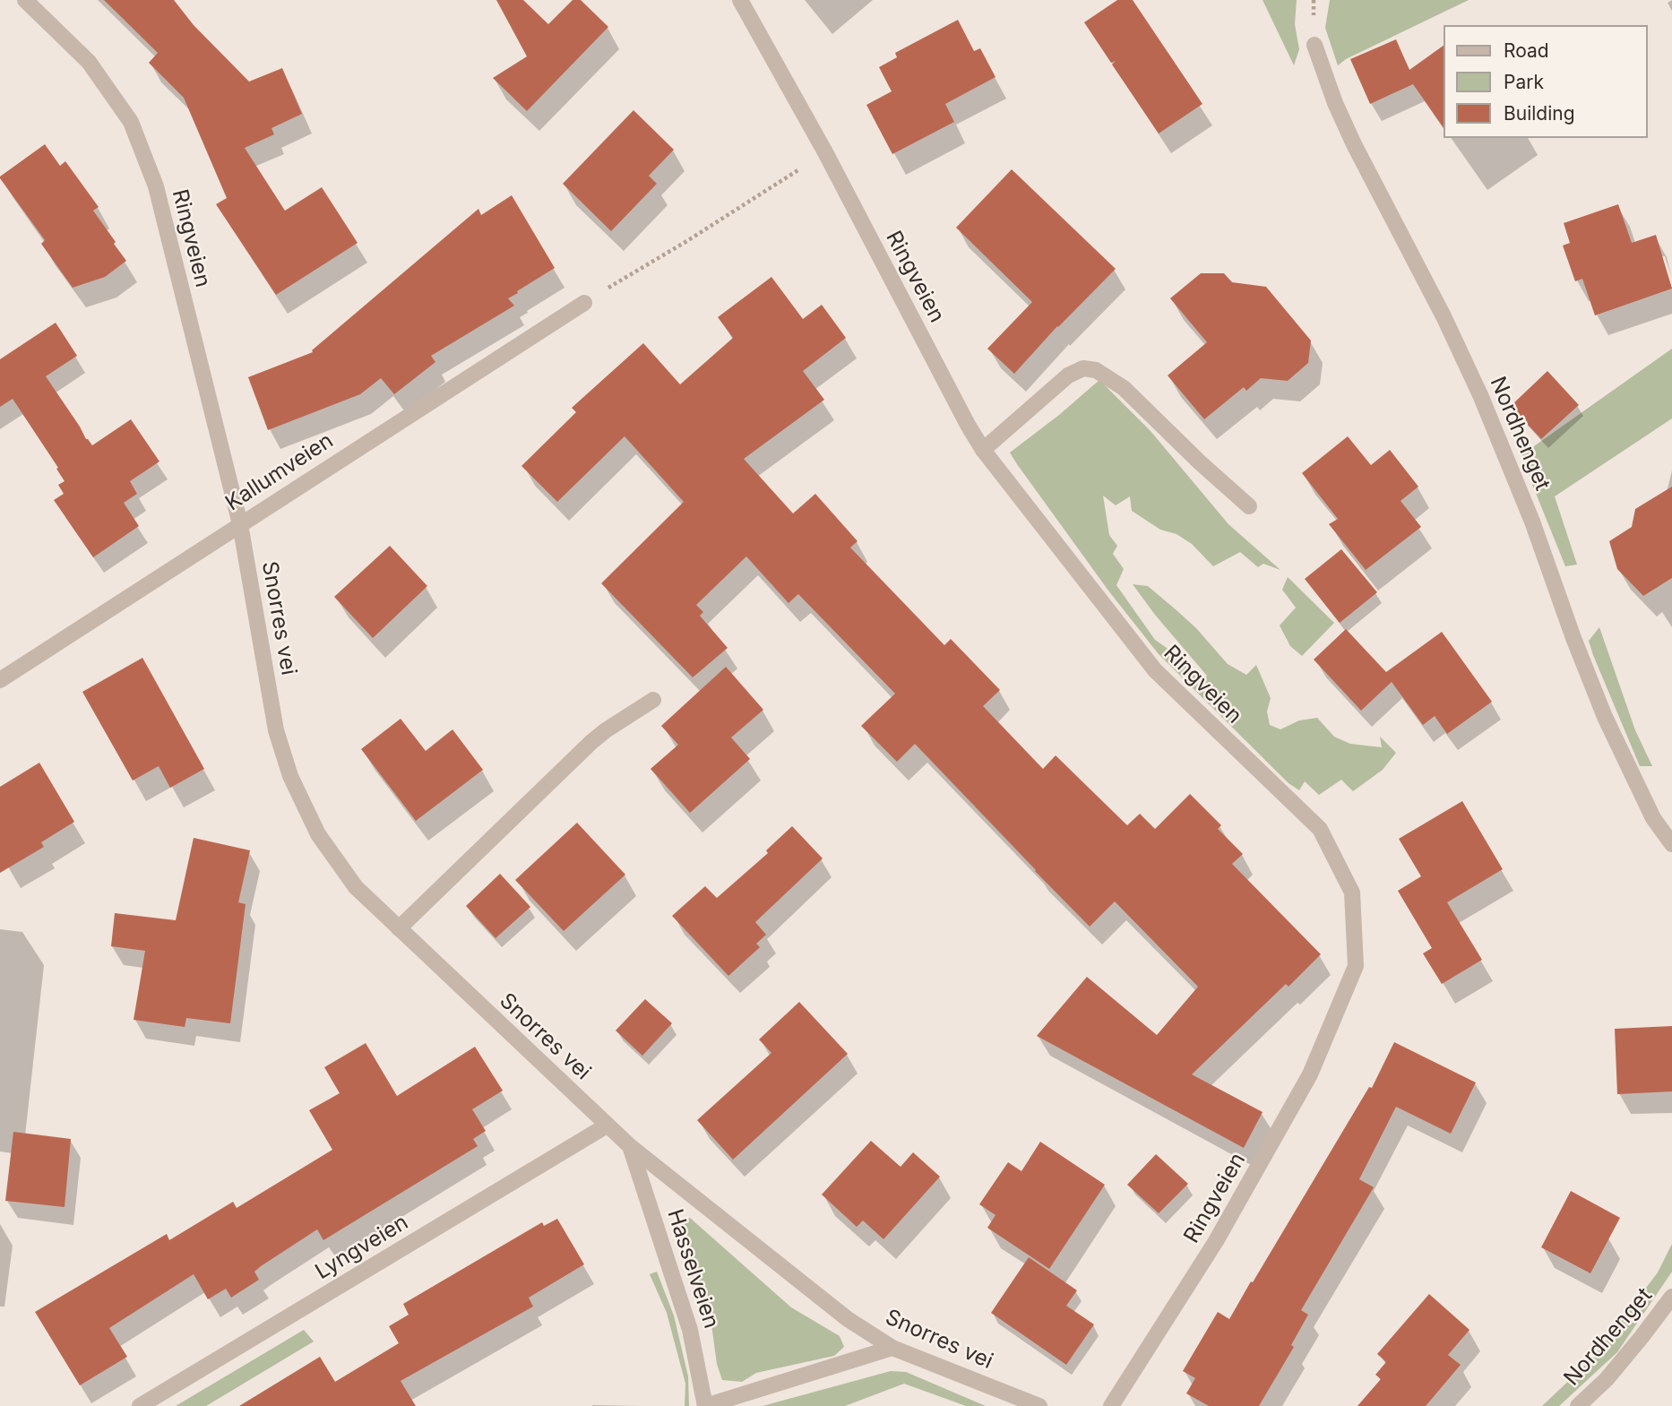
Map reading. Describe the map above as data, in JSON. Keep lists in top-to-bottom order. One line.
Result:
{"streets":{"street":["Ringveien","Nordhenget","Kallumveien","Snorres vei","Lyngveien","Hasselveien"]},"crossings":[["Ringveien","Kallumveien"],["Ringveien","Snorres vei"],["Kallumveien","Snorres vei"],["Snorres vei","Lyngveien"],["Snorres vei","Hasselveien"]],"legend":["Road","Park","Building"]}
